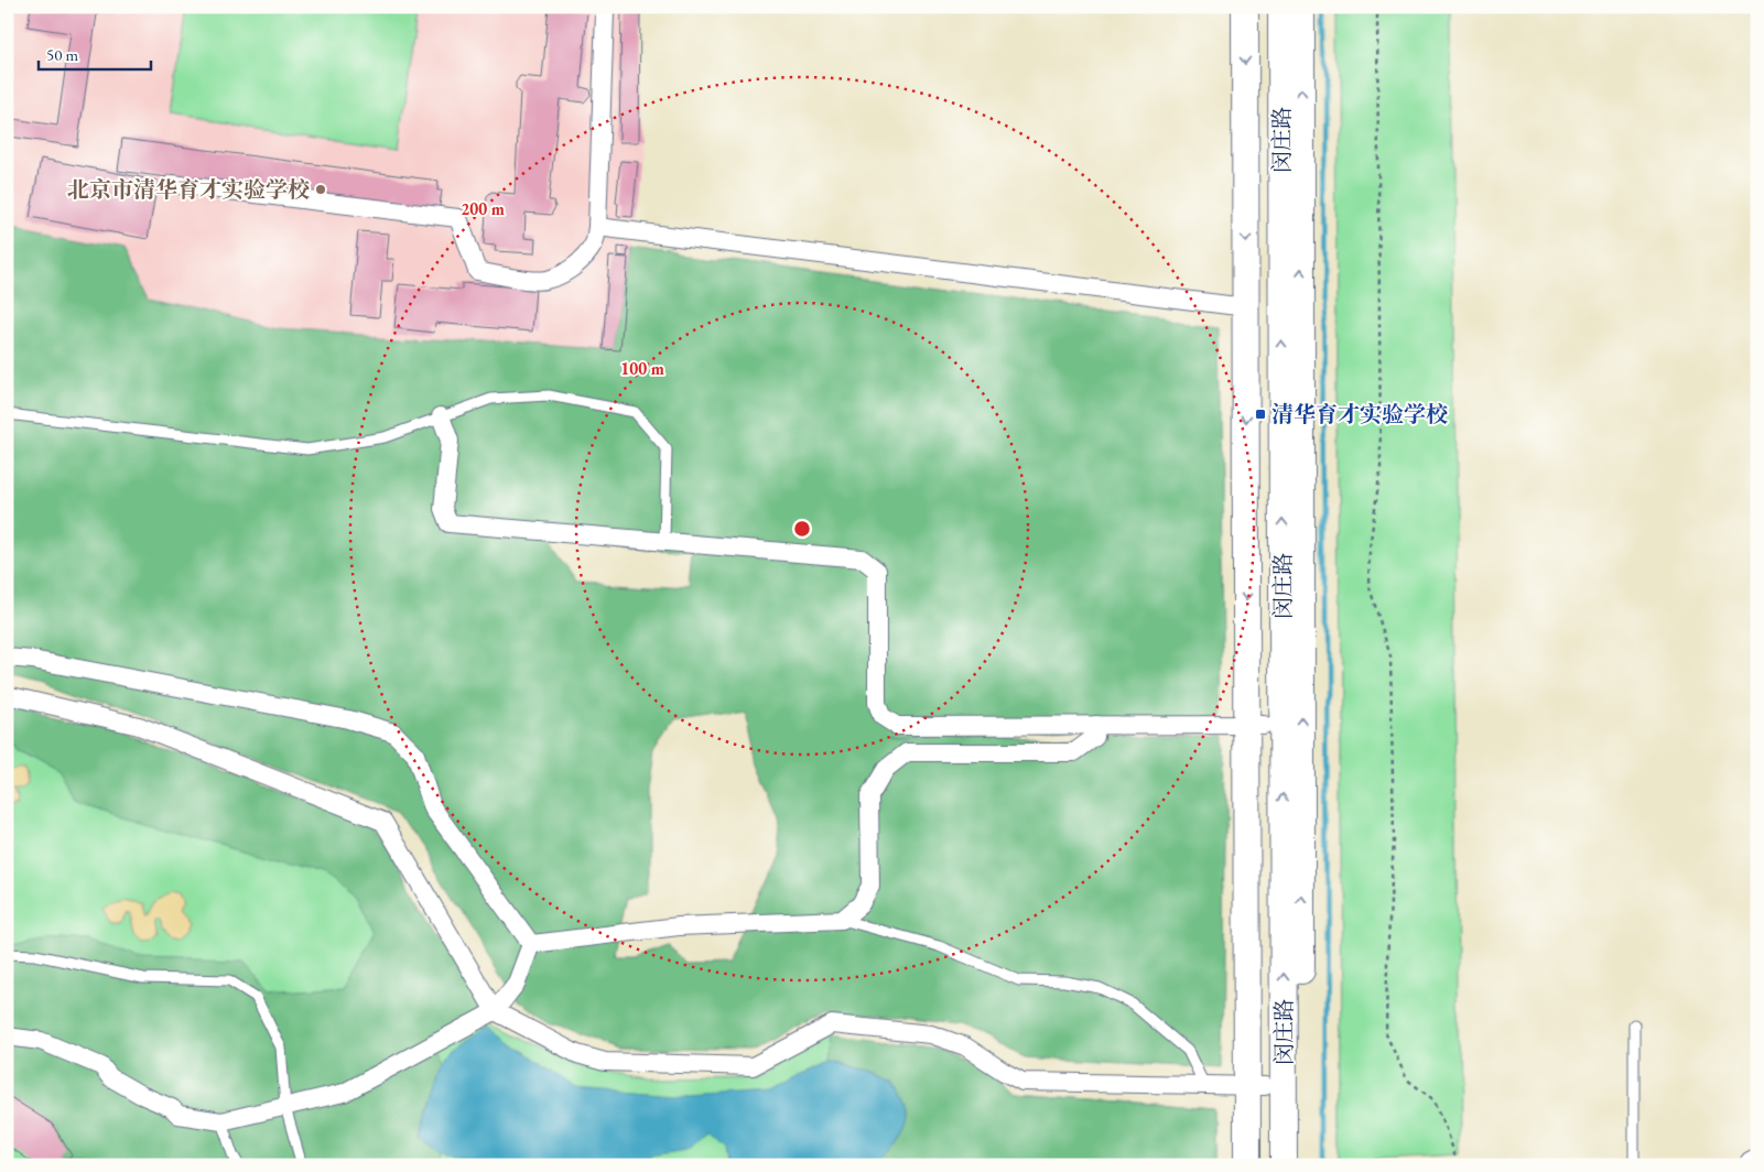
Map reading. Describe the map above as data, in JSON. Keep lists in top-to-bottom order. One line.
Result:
{"streets":{"main road":["闵庄路"]},"places":{"other":["北京市清华育才实验学校"],"transit":["清华育才实验学校"]},"scale_bar":"50 m","rings":["200 m","100 m"]}
